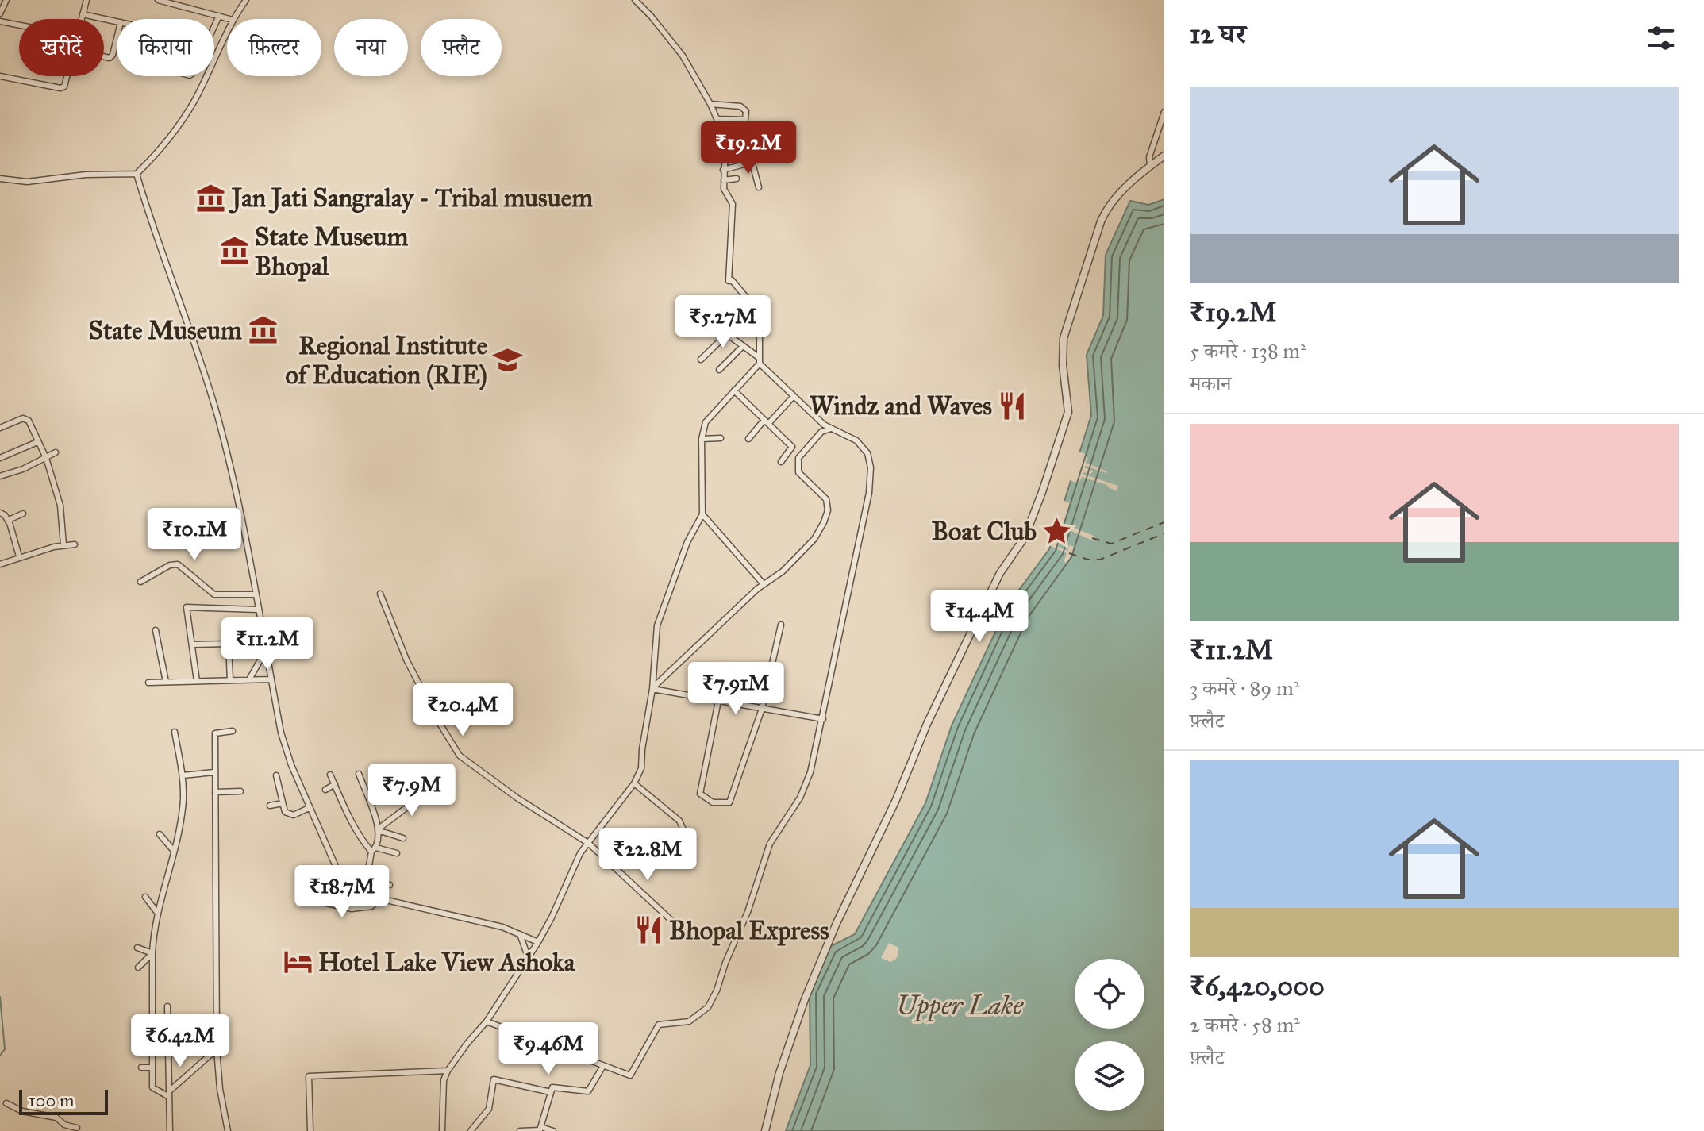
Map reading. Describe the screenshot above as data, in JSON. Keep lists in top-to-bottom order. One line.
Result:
{"water":["Upper Lake"],"places":{"museum":["Jan Jati Sangralay - Tribal musuem","State Museum Bhopal","State Museum"],"school or university":["Regional Institute of Education (RIE)"],"restaurant":["Windz and Waves","Bhopal Express"],"place":["Boat Club"],"hotel":["Hotel Lake View Ashoka"]},"scale_bar":"100 m","page":{"heading":"12 घर","chip":["खरीदें","किराया","फ़िल्टर","नया","फ़्लैट"],"list":[{"name":"₹19.2M","note":"5 कमरे · 138 m² · मकान"},{"name":"₹11.2M","note":"3 कमरे · 89 m² · फ़्लैट"},{"name":"₹6,420,000","note":"2 कमरे · 58 m² · फ़्लैट"}],"price":["₹19.2M","₹5.27M","₹10.1M","₹14.4M","₹11.2M","₹7.91M","₹20.4M","₹7.9M","₹22.8M","₹18.7M","₹6.42M","₹9.46M"],"scale":"100 m"}}
